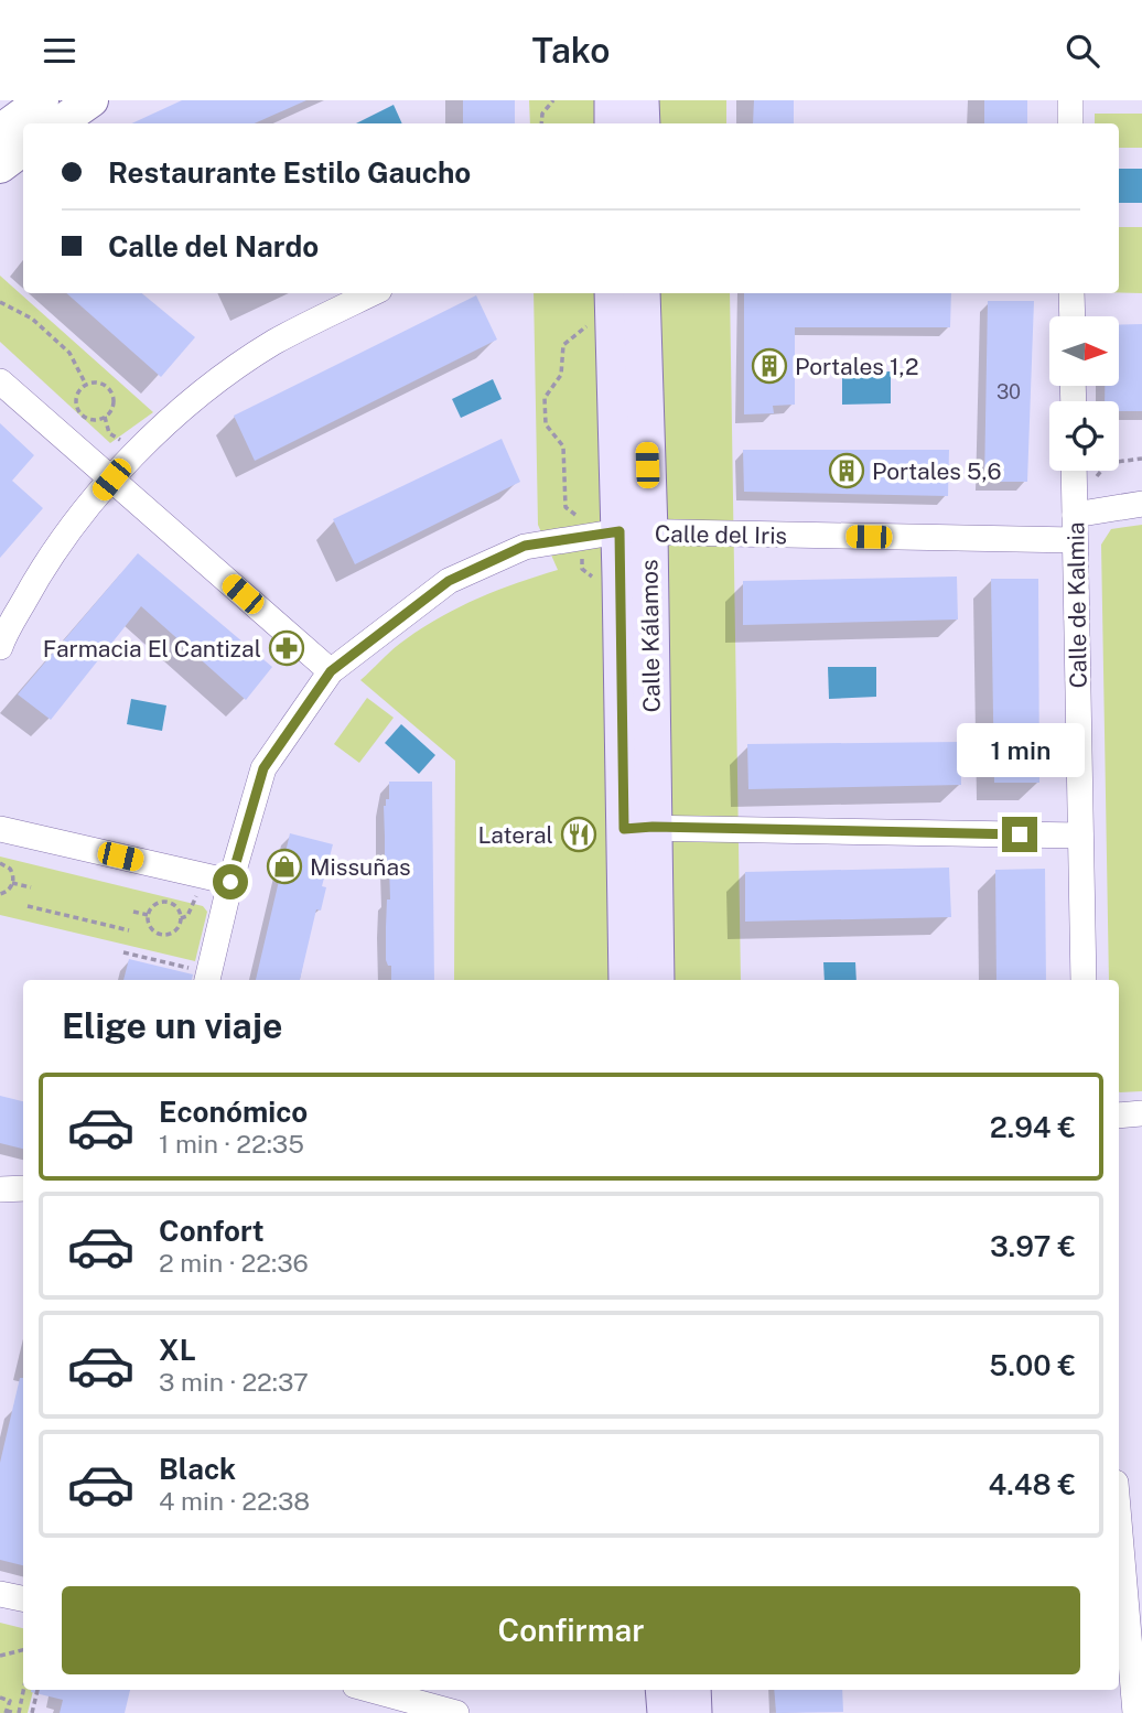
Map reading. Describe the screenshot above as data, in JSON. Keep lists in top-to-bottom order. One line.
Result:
{"streets":{"main road":["Calle Kálamos"],"street":["Calle del Iris","Calle de Kalmia"]},"crossings":[["Calle del Iris","Calle de Kalmia"],["Calle del Iris","Calle Kálamos"]],"places":{"building":["Portales 1,2","Portales 5,6"],"pharmacy":["Farmacia El Cantizal"],"restaurant":["Lateral"],"shop":["Missuñas"]},"house_numbers":["30"],"north":"right","page":{"header":"Tako","banner":["Restaurante Estilo Gaucho","Calle del Nardo"],"bubble":"1 min","heading":"Elige un viaje","list":[{"name":"Económico","note":"1 min · 22:35","value":"2.94 €"},{"name":"Confort","note":"2 min · 22:36","value":"3.97 €"},{"name":"XL","note":"3 min · 22:37","value":"5.00 €"},{"name":"Black","note":"4 min · 22:38","value":"4.48 €"}],"buttons":"Confirmar"}}
